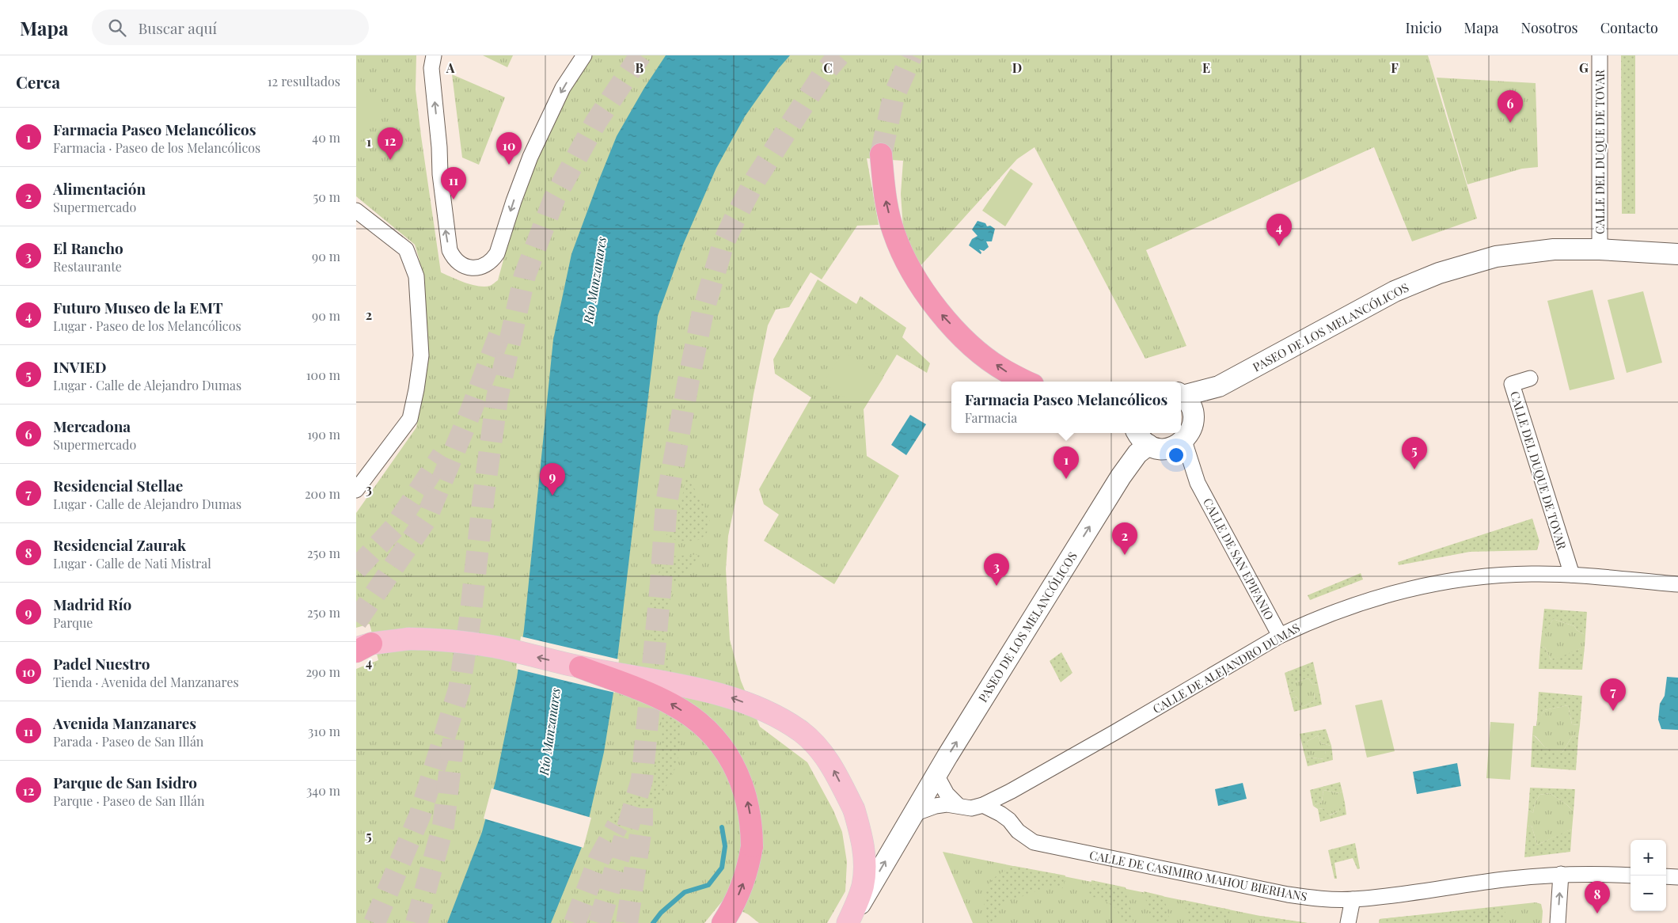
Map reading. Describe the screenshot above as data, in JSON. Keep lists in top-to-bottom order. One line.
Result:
{"streets":{"street":["CALLE DEL DUQUE DE TOVAR","PASEO DE LOS MELANCÓLICOS","CALLE DE SAN EPIFANIO","CALLE DE ALEJANDRO DUMAS","CALLE DE CASIMIRO MAHOU BIERHANS"]},"crossings":[["CALLE DEL DUQUE DE TOVAR","PASEO DE LOS MELANCÓLICOS"],["CALLE DEL DUQUE DE TOVAR","CALLE DE ALEJANDRO DUMAS"],["PASEO DE LOS MELANCÓLICOS","CALLE DE SAN EPIFANIO"],["PASEO DE LOS MELANCÓLICOS","CALLE DE ALEJANDRO DUMAS"],["CALLE DE SAN EPIFANIO","CALLE DE ALEJANDRO DUMAS"],["CALLE DE ALEJANDRO DUMAS","CALLE DE CASIMIRO MAHOU BIERHANS"]],"one_way":["PASEO DE LOS MELANCÓLICOS"],"water":["Río Manzanares"],"page":{"header":"Mapa","search":"Buscar aquí","nav":["Inicio","Mapa","Nosotros","Contacto"],"heading":["Cerca","12 resultados"],"pins":["6","12","10","11","4","5","1","9","2","3","7","8"],"list":[{"mark":"1","name":"Farmacia Paseo Melancólicos","note":"Farmacia · Paseo de los Melancólicos","value":"40 m"},{"mark":"2","name":"Alimentación","note":"Supermercado","value":"50 m"},{"mark":"3","name":"El Rancho","note":"Restaurante","value":"90 m"},{"mark":"4","name":"Futuro Museo de la EMT","note":"Lugar · Paseo de los Melancólicos","value":"90 m"},{"mark":"5","name":"INVIED","note":"Lugar · Calle de Alejandro Dumas","value":"100 m"},{"mark":"6","name":"Mercadona","note":"Supermercado","value":"190 m"},{"mark":"7","name":"Residencial Stellae","note":"Lugar · Calle de Alejandro Dumas","value":"200 m"},{"mark":"8","name":"Residencial Zaurak","note":"Lugar · Calle de Nati Mistral","value":"250 m"},{"mark":"9","name":"Madrid Río","note":"Parque","value":"250 m"},{"mark":"10","name":"Padel Nuestro","note":"Tienda · Avenida del Manzanares","value":"290 m"},{"mark":"11","name":"Avenida Manzanares","note":"Parada · Paseo de San Illán","value":"310 m"},{"mark":"12","name":"Parque de San Isidro","note":"Parque · Paseo de San Illán","value":"340 m"}],"popup":["Farmacia Paseo Melancólicos","Farmacia"],"map_buttons":["+","−"]},"grid":{"columns":["A","B","C","D","E","F","G"],"rows":["1","2","3","4","5"]}}
